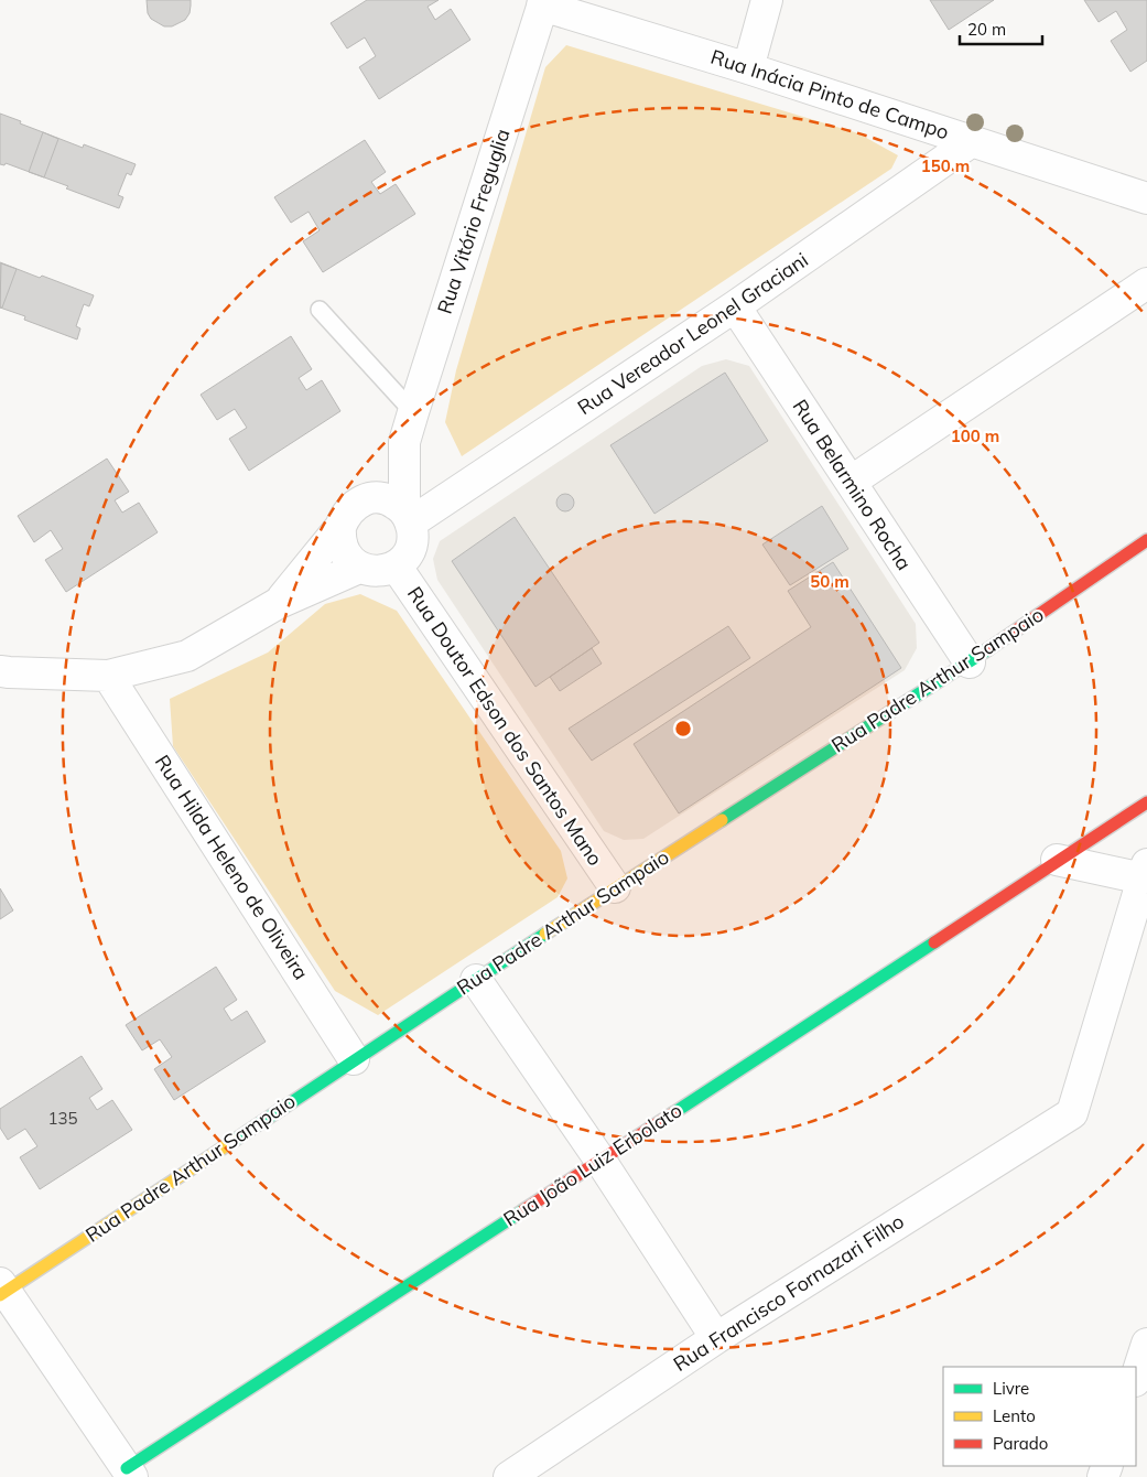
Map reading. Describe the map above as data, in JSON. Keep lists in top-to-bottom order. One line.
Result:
{"streets":{"street":["Rua Inácia Pinto de Campo","Rua Vitório Freguglia","Rua Vereador Leonel Graciani","Rua Belarmino Rocha","Rua Padre Arthur Sampaio","Rua Doutor Edson dos Santos Mano","Rua Hilda Heleno de Oliveira","Rua João Luiz Erbolato","Rua Francisco Fornazari Filho"]},"crossings":[["Rua Inácia Pinto de Campo","Rua Vitório Freguglia"],["Rua Inácia Pinto de Campo","Rua Vereador Leonel Graciani"],["Rua Vitório Freguglia","Rua Vereador Leonel Graciani"],["Rua Vitório Freguglia","Rua Doutor Edson dos Santos Mano"],["Rua Vereador Leonel Graciani","Rua Belarmino Rocha"],["Rua Vereador Leonel Graciani","Rua Doutor Edson dos Santos Mano"],["Rua Belarmino Rocha","Rua Padre Arthur Sampaio"],["Rua Padre Arthur Sampaio","Rua Doutor Edson dos Santos Mano"],["Rua Padre Arthur Sampaio","Rua Hilda Heleno de Oliveira"]],"house_numbers":["135"],"legend":["Livre","Lento","Parado"],"scale_bar":"20 m","rings":["150 m","100 m","50 m"]}
